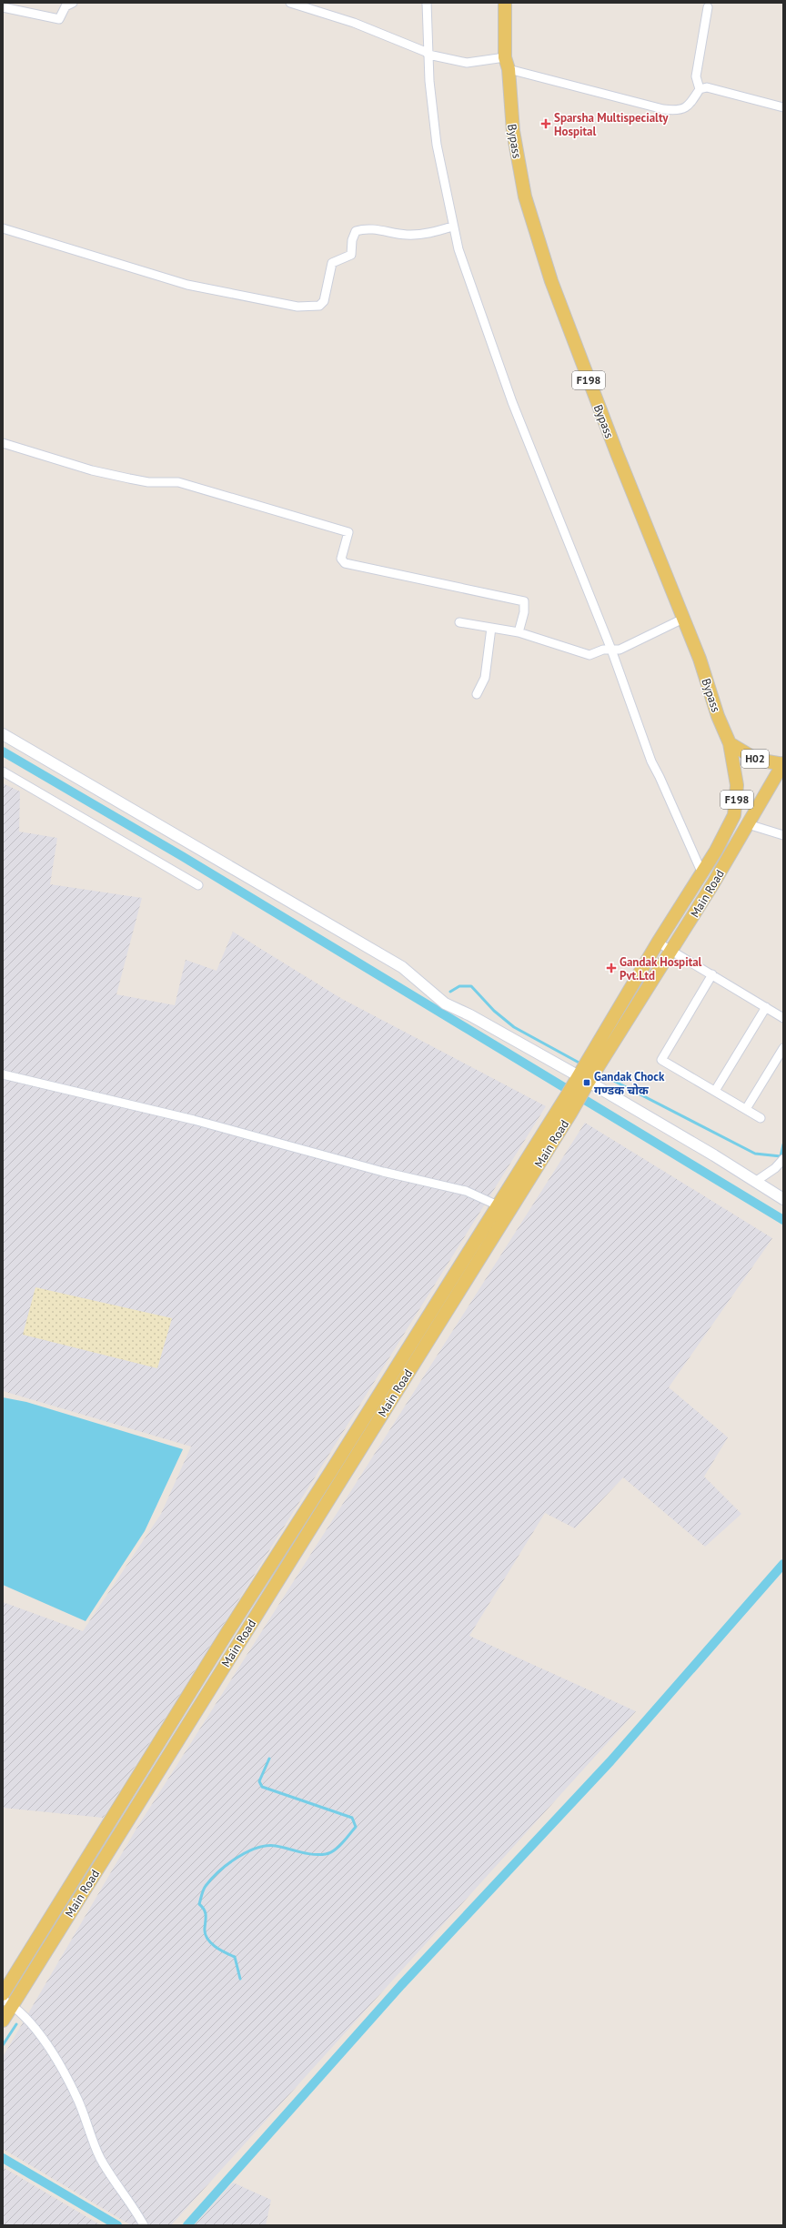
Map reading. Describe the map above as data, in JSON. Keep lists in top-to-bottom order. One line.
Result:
{"streets":{"main road":["Bypass","F198","H02","Main Road"]},"crossings":[["Bypass","H02"],["Bypass","Main Road"],["H02","Main Road"]],"places":{"health":["Sparsha Multispecialty Hospital","Gandak Hospital Pvt.Ltd"],"transit":["Gandak Chock गण्डक चोक"]}}
